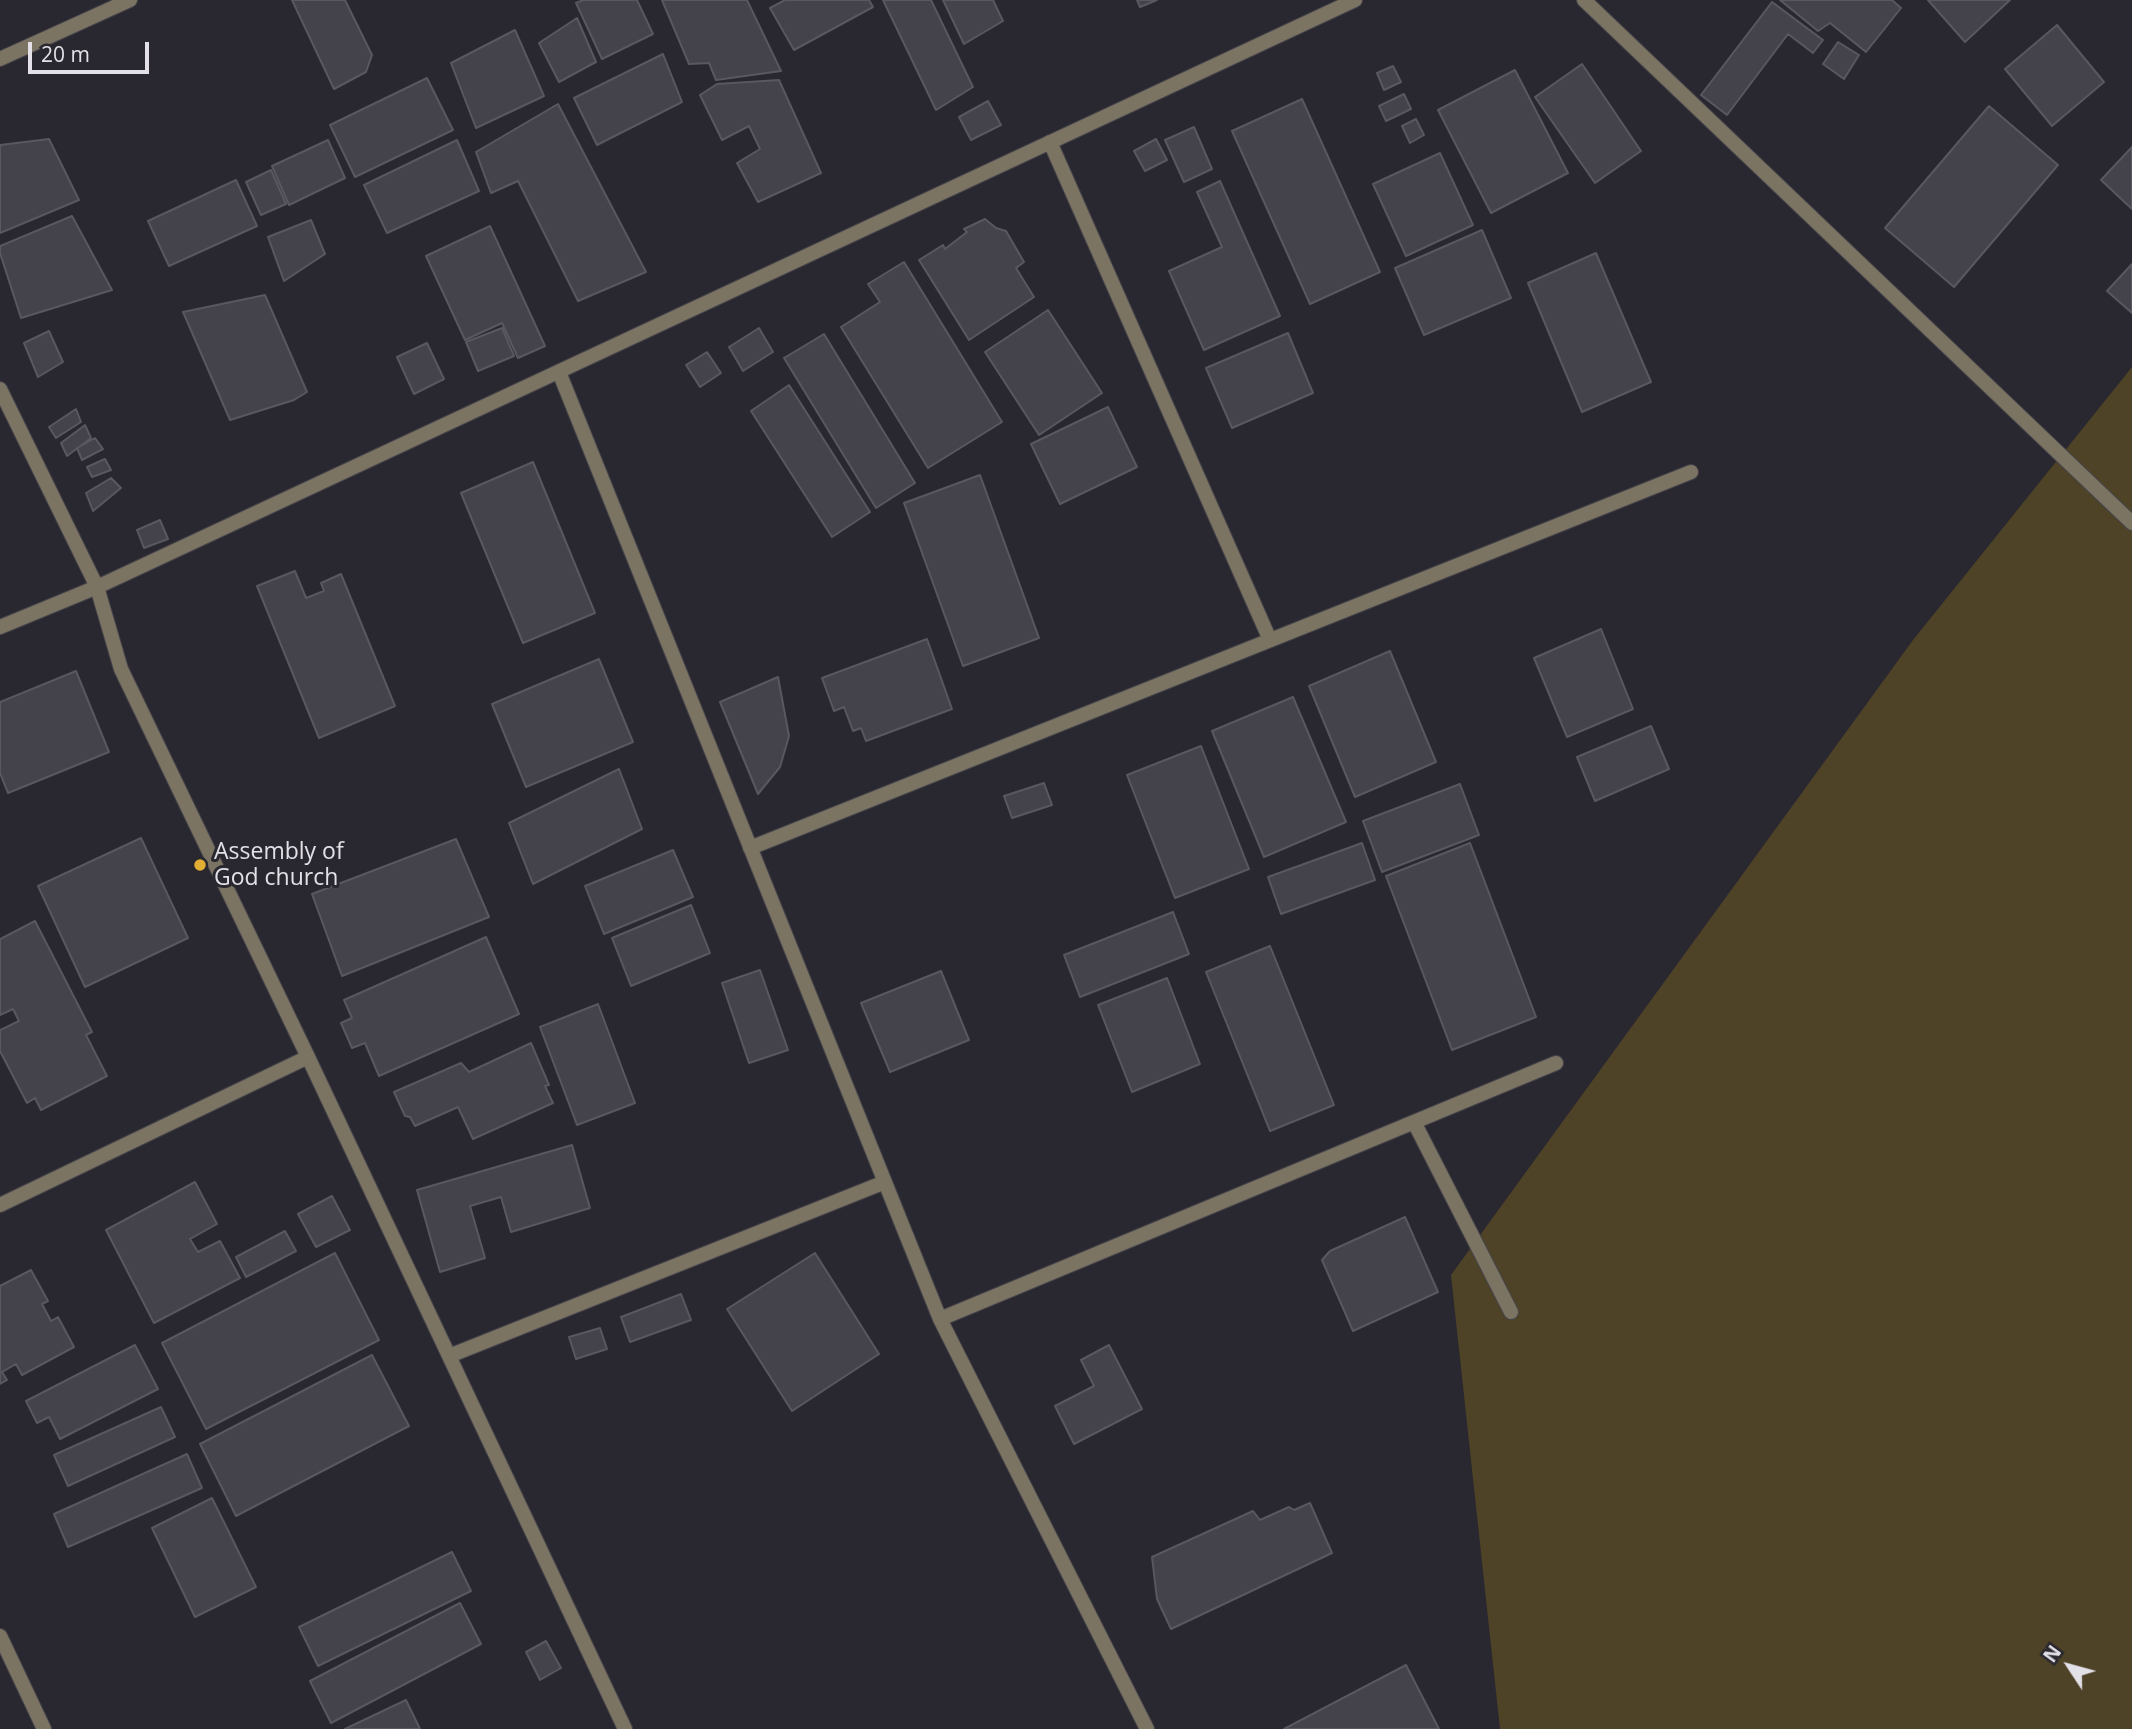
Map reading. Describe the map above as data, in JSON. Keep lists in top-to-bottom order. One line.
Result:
{"places":["Assembly of God church"],"scale_bar":"20 m","north":"top left"}
